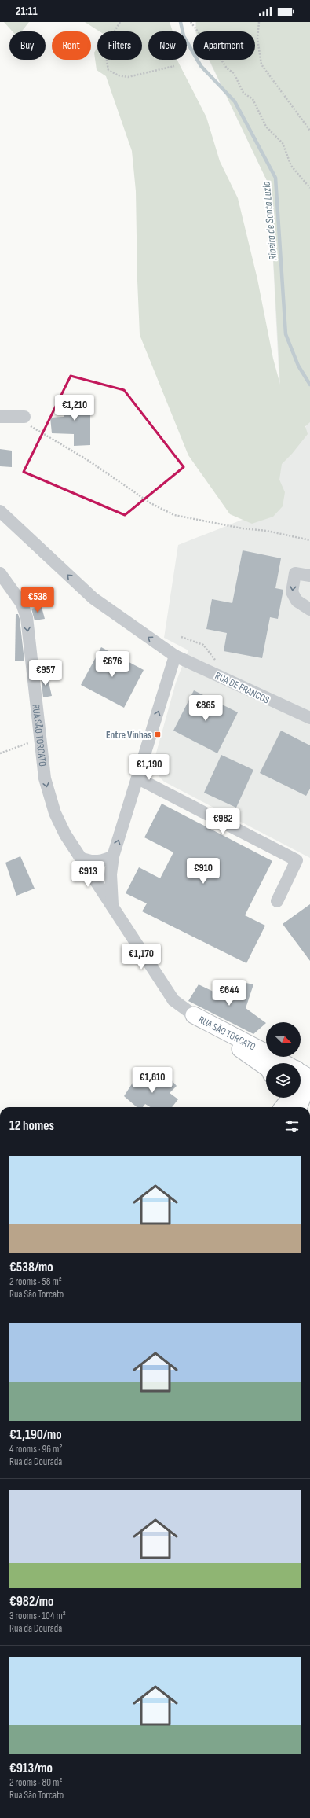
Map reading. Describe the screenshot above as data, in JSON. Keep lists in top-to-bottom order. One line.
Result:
{"streets":{"main road":["RUA SÃO TORCATO"],"street":["RUA DE FRANCOS"]},"one_way":["RUA DE FRANCOS","RUA SÃO TORCATO"],"water":["Ribeira de Santa Luzia"],"places":{"transit":["Entre Vinhas"]},"north":"bottom right","page":{"status":"21:11","chip":["Buy","Rent","Filters","New","Apartment"],"price":["€1,210","€538","€676","€957","€865","€1,190","€982","€910","€913","€1,170","€644","€1,810"],"heading":"12 homes","list":[{"name":"€538/mo","note":"2 rooms · 58 m² · Rua São Torcato"},{"name":"€1,190/mo","note":"4 rooms · 96 m² · Rua da Dourada"},{"name":"€982/mo","note":"3 rooms · 104 m² · Rua da Dourada"},{"name":"€913/mo","note":"2 rooms · 80 m² · Rua São Torcato"}]}}
